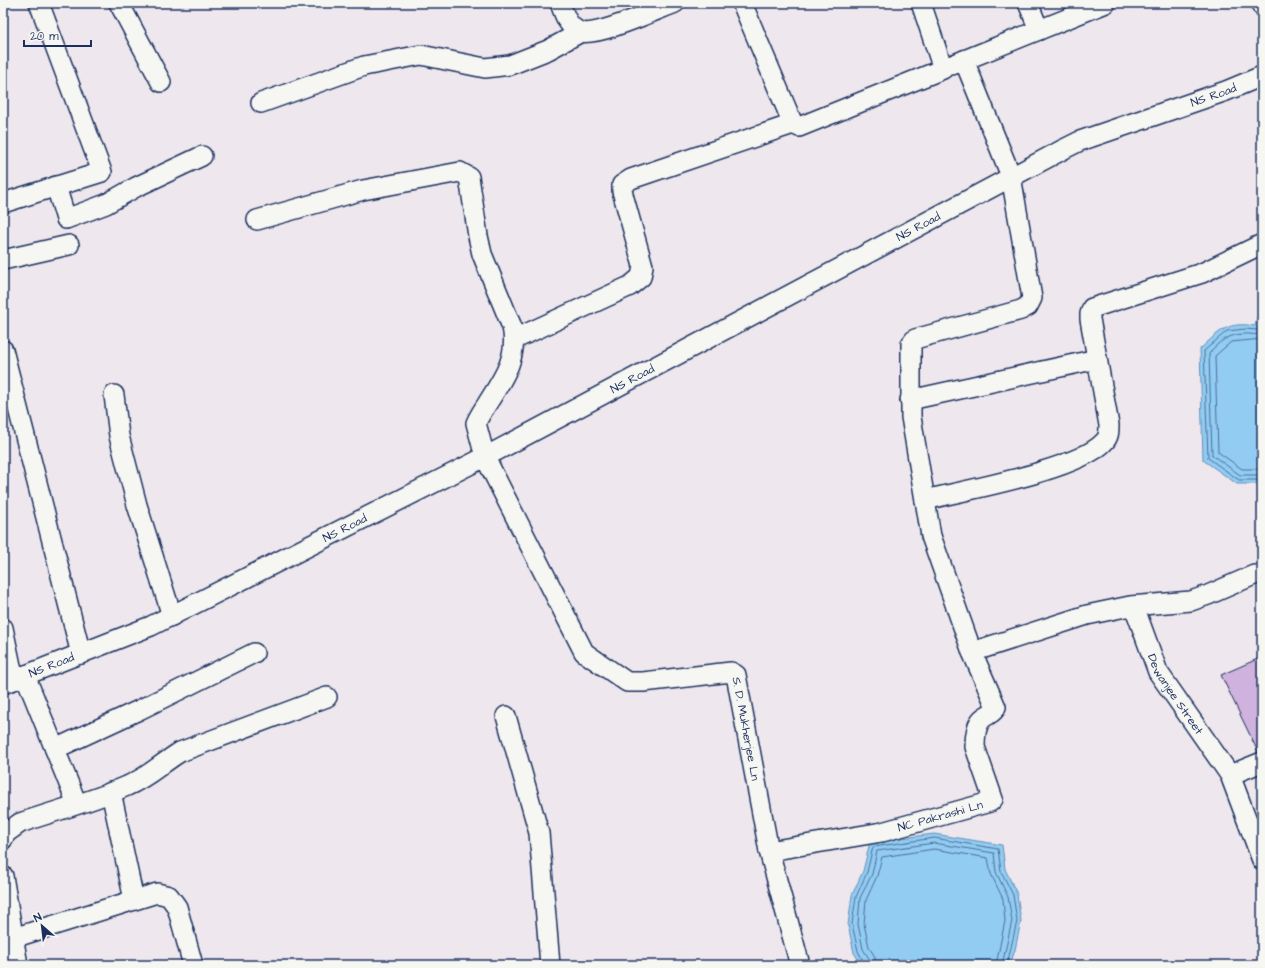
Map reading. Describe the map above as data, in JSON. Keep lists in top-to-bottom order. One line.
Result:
{"streets":{"street":["NS Road","Dewanjee Street","S. D. Mukherjee Ln","NC Pakrashi Ln"]},"crossings":[["NS Road","S. D. Mukherjee Ln"],["NS Road","NC Pakrashi Ln"],["S. D. Mukherjee Ln","NC Pakrashi Ln"]],"scale_bar":"20 m","north":"top left"}
